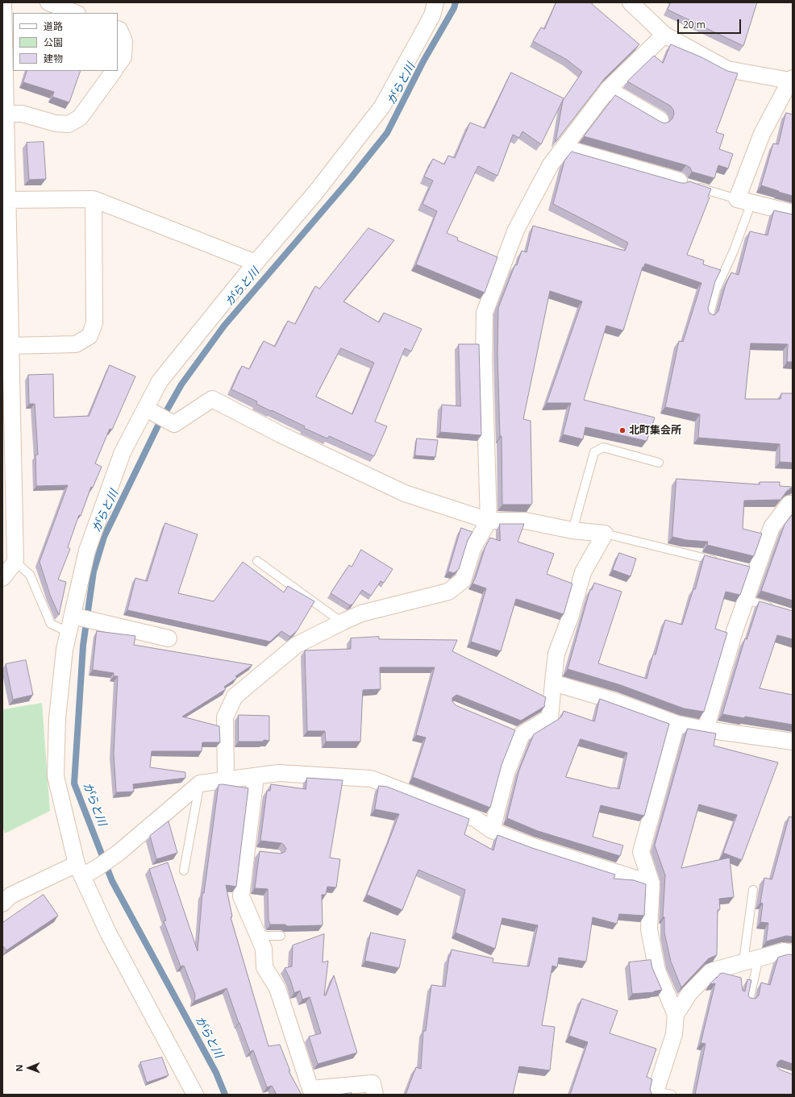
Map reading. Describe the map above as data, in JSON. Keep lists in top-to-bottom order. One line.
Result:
{"water":["がらと川"],"places":["北町集会所"],"legend":["道路","公園","建物"],"scale_bar":"20 m","north":"left"}
